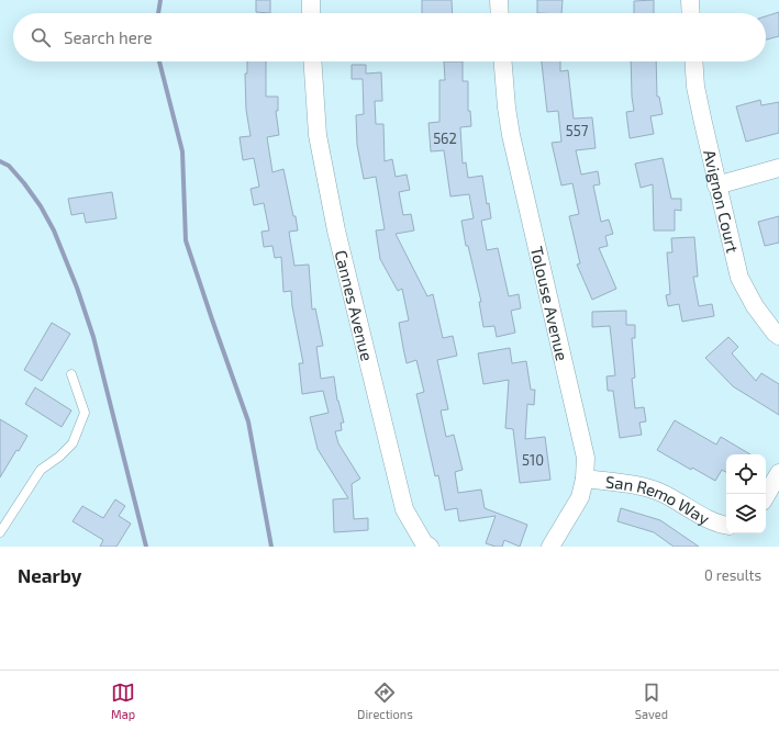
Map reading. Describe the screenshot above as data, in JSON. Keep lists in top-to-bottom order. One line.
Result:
{"streets":{"street":["Avignon Court","Tolouse Avenue","Cannes Avenue","San Remo Way"]},"crossings":[["Tolouse Avenue","San Remo Way"]],"house_numbers":["557","562","510"],"page":{"search":"Search here","heading":["Nearby","0 results"],"nav":["Map","Directions","Saved"]}}
